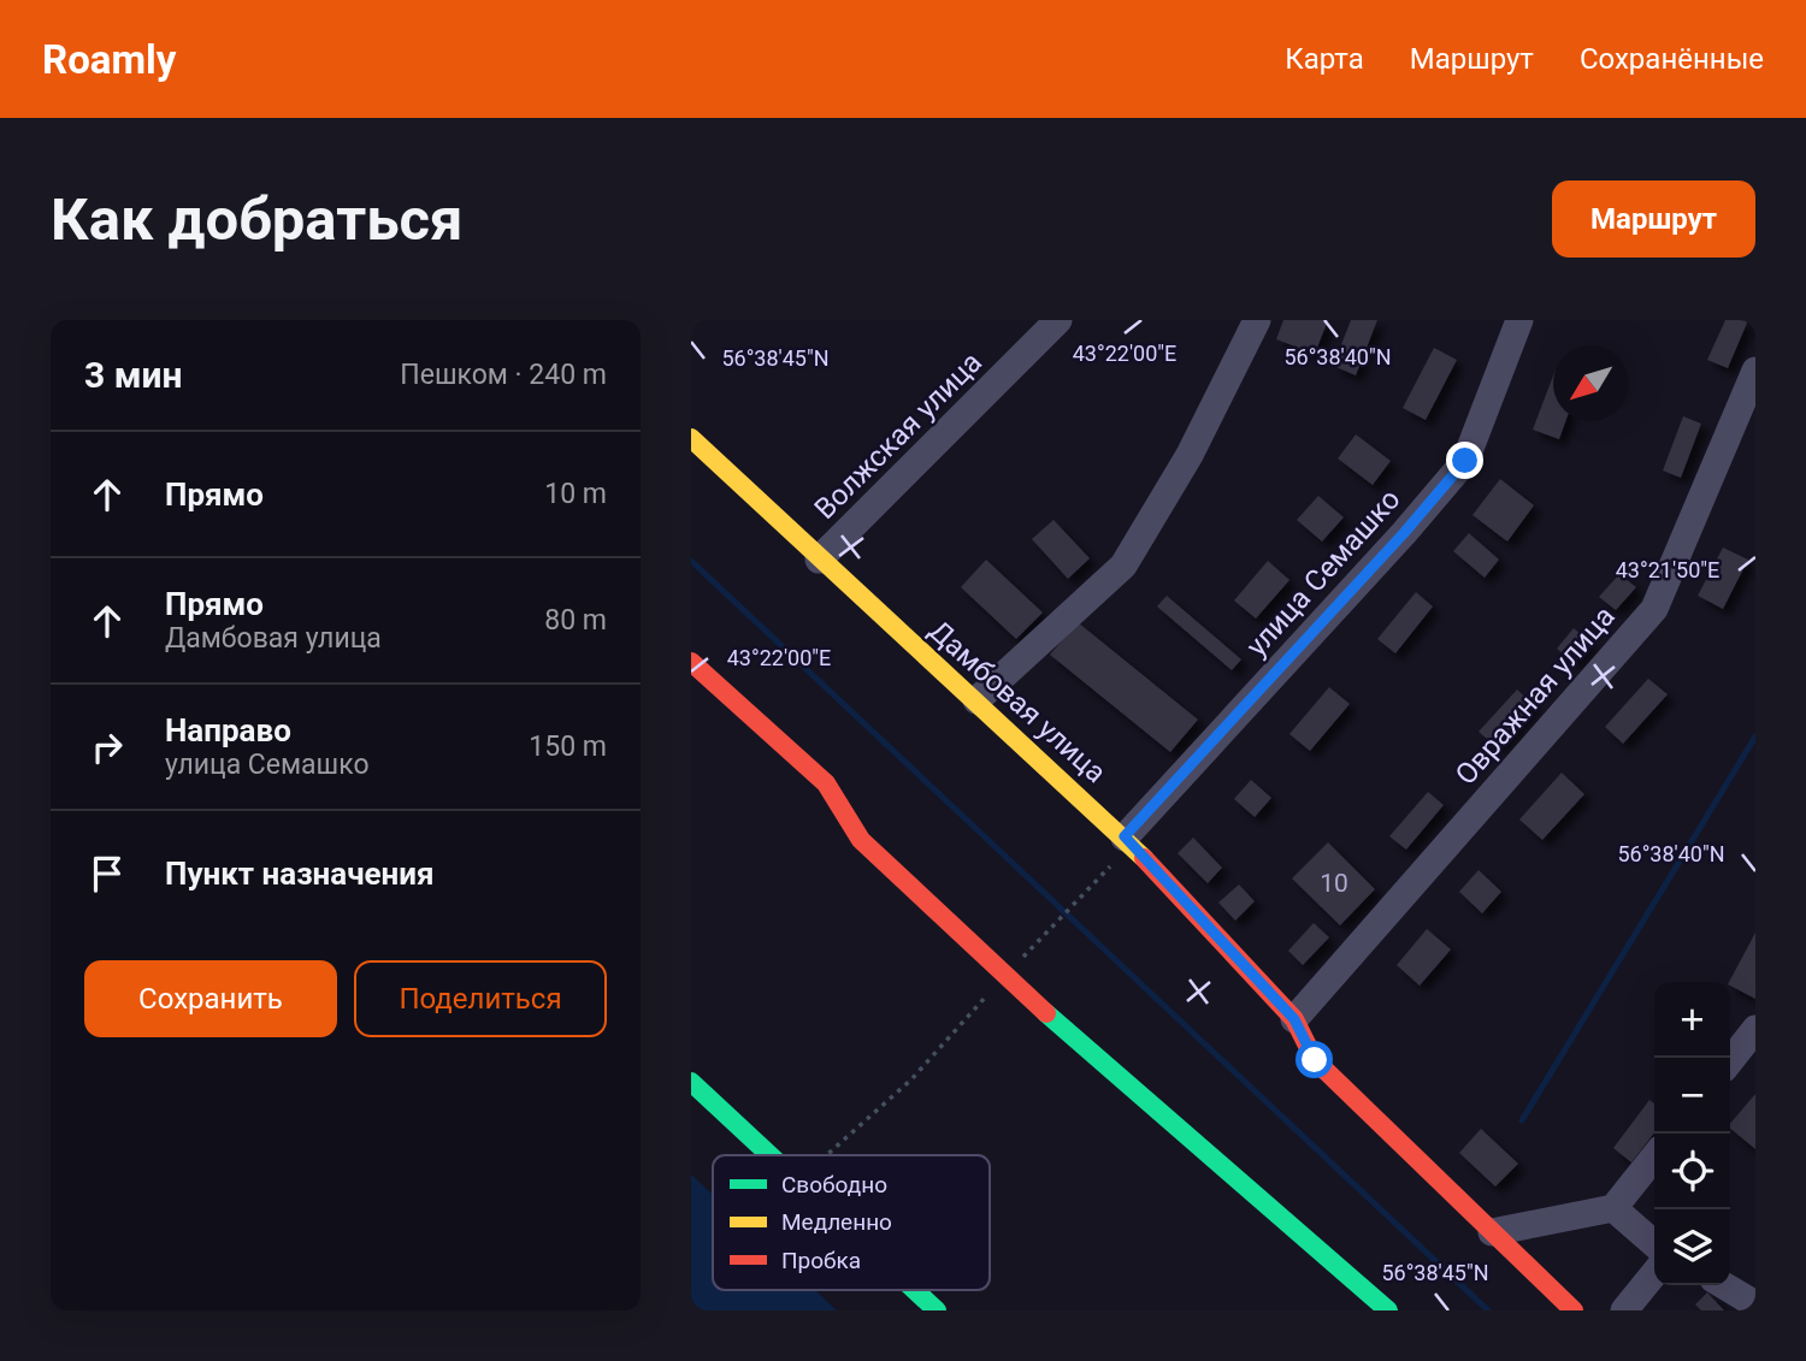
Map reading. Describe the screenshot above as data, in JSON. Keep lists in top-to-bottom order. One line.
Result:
{"streets":{"street":["Волжская улица","улица Семашко","Овражная улица","Дамбовая улица"]},"crossings":[["Волжская улица","Дамбовая улица"],["улица Семашко","Дамбовая улица"],["Овражная улица","Дамбовая улица"]],"house_numbers":["10"],"legend":["Свободно","Медленно","Пробка"],"north":"bottom left","page":{"header":"Roamly","nav":["Карта","Маршрут","Сохранённые"],"buttons":["Маршрут",["Сохранить","Поделиться"]],"title":"Как добраться","heading":["3 мин","Пешком · 240 m"],"list":[["Прямо","10 m"],["Прямо","Дамбовая улица","80 m"],["Направо","улица Семашко","150 m"],"Пункт назначения"],"map_buttons":["+","−"]},"coordinates":["43°22'00\"E","56°38'40\"N","56°38'45\"N","43°21'50\"E"]}
